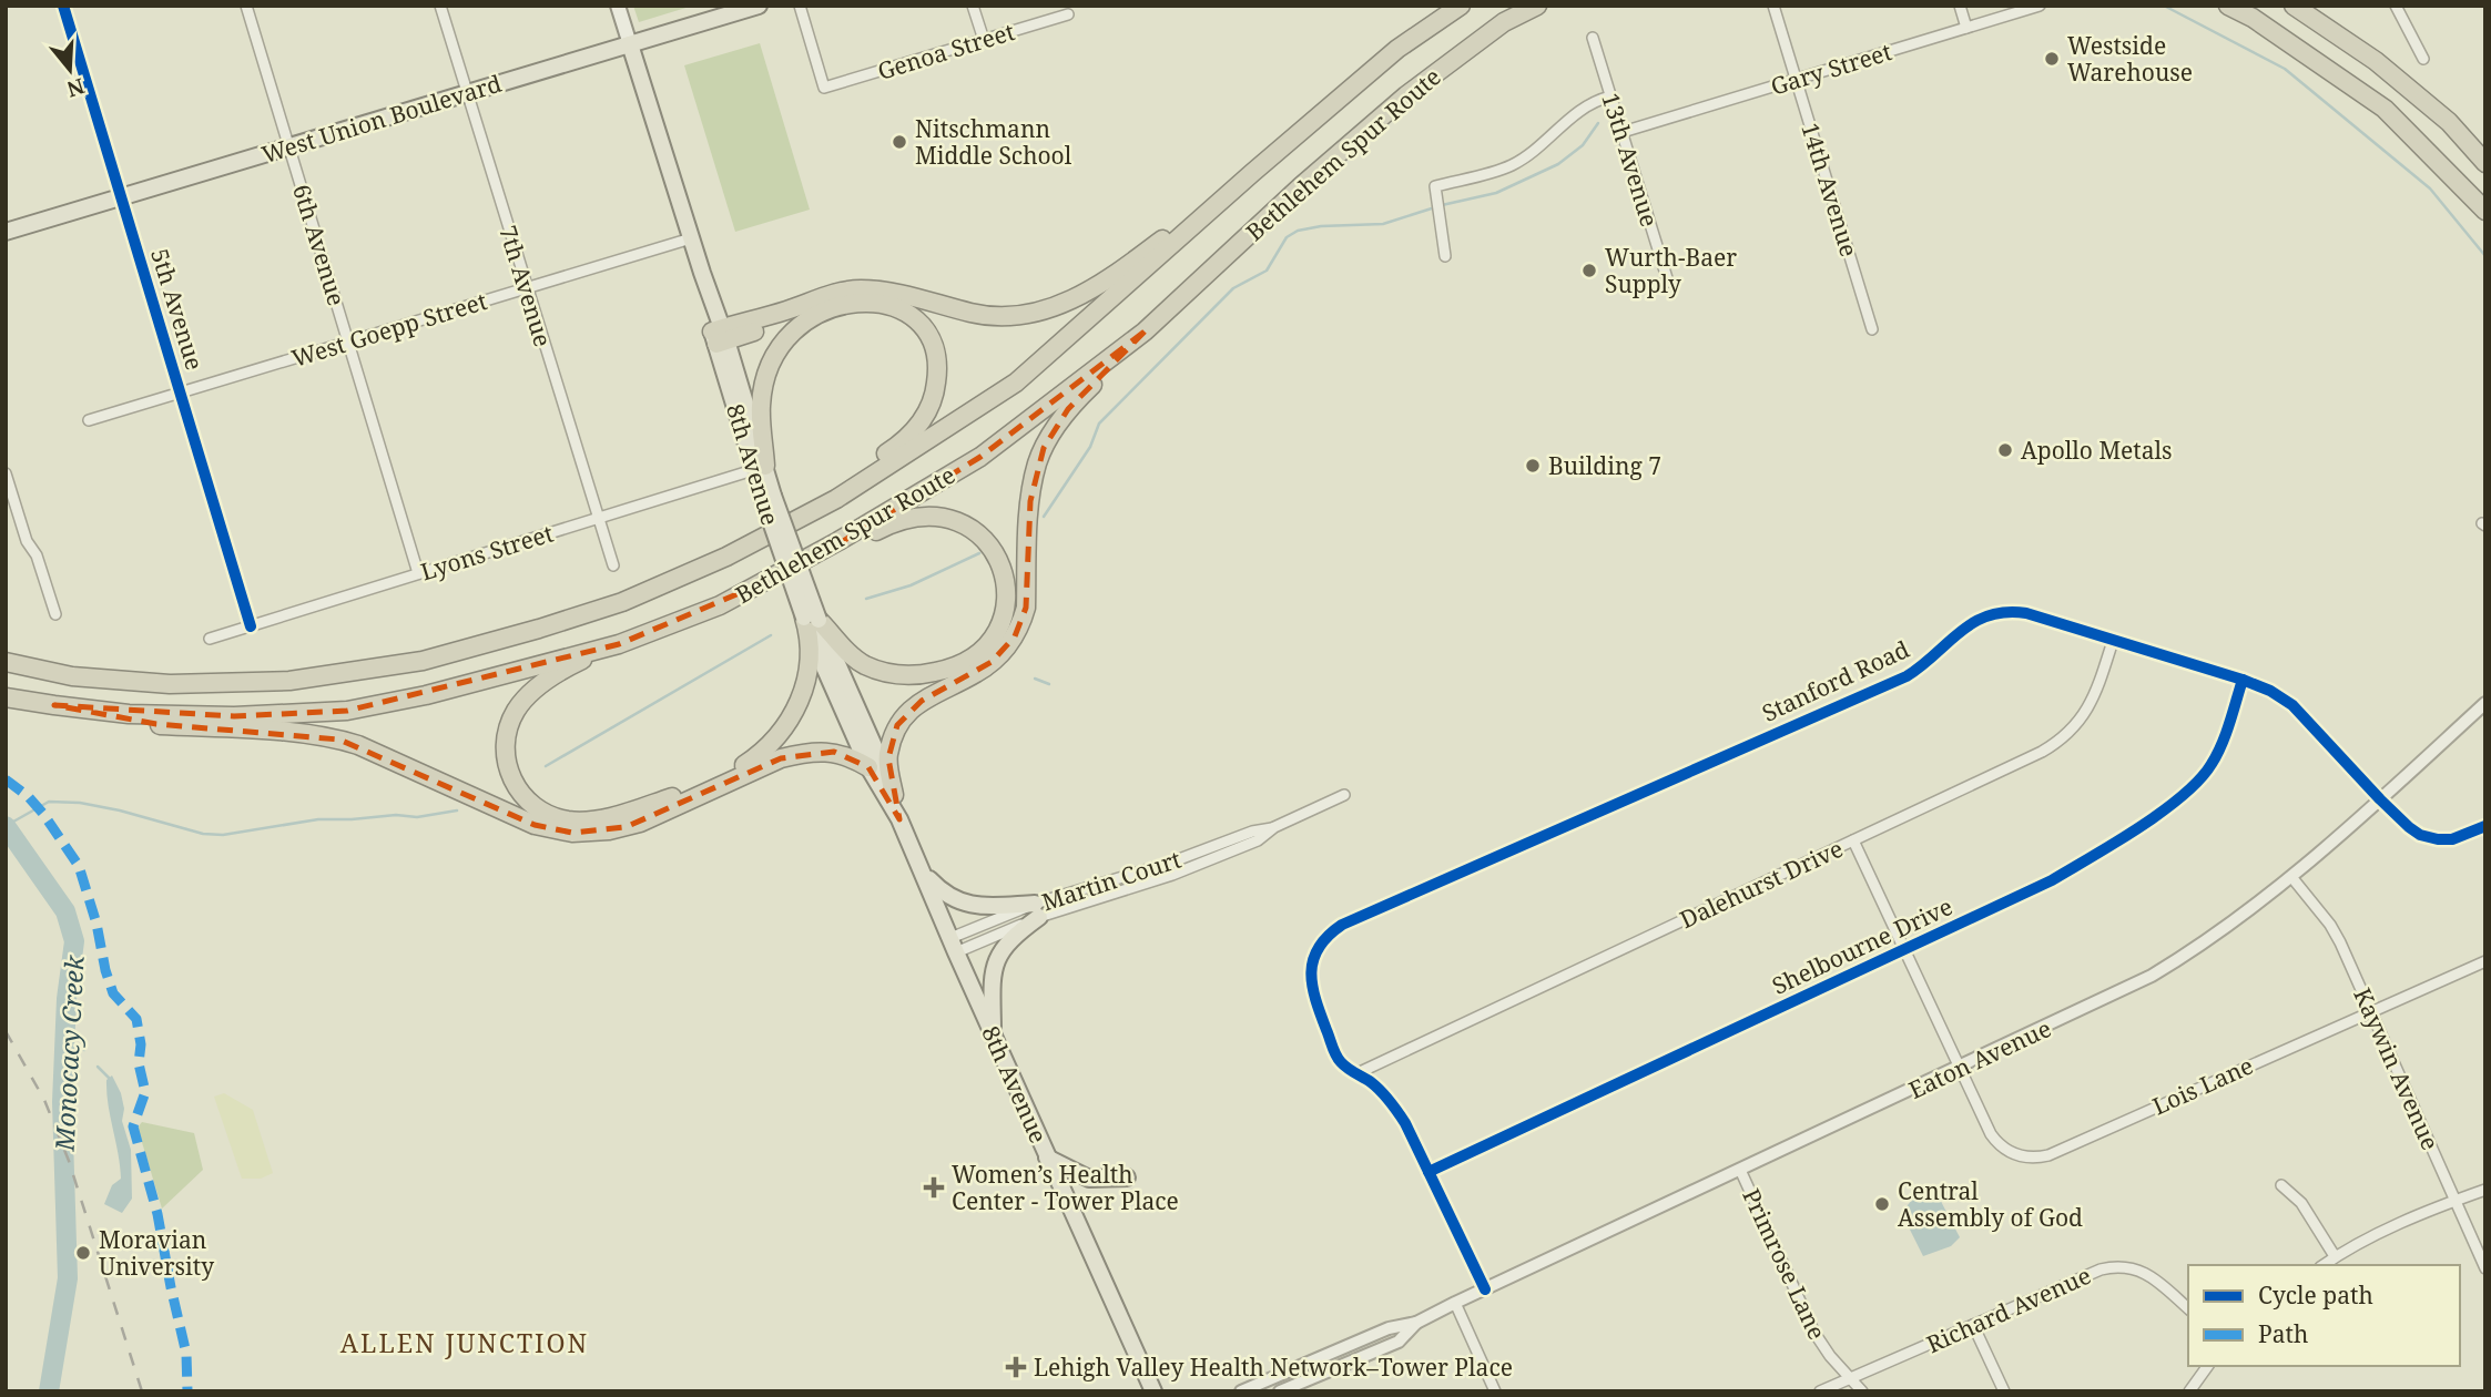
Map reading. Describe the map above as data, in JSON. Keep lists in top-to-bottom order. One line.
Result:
{"streets":{"highway":["Bethlehem Spur Route"],"main road":["West Union Boulevard","8th Avenue"],"street":["Genoa Street","Gary Street","13th Avenue","14th Avenue","6th Avenue","7th Avenue","5th Avenue","West Goepp Street","Lyons Street","Stanford Road","Martin Court","Dalehurst Drive","Shelbourne Drive","Eaton Avenue","Kaywin Avenue","Lois Lane","Primrose Lane","Richard Avenue"]},"crossings":[["Gary Street","13th Avenue"],["Gary Street","14th Avenue"],["West Union Boulevard","6th Avenue"],["West Union Boulevard","7th Avenue"],["West Union Boulevard","5th Avenue"],["West Union Boulevard","8th Avenue"],["6th Avenue","West Goepp Street"],["6th Avenue","Lyons Street"],["7th Avenue","West Goepp Street"],["7th Avenue","Lyons Street"],["5th Avenue","West Goepp Street"],["5th Avenue","Lyons Street"],["West Goepp Street","8th Avenue"],["8th Avenue","Lyons Street"],["8th Avenue","Martin Court"],["Stanford Road","Dalehurst Drive"],["Stanford Road","Shelbourne Drive"],["Stanford Road","Eaton Avenue"],["Dalehurst Drive","Lois Lane"],["Shelbourne Drive","Lois Lane"],["Eaton Avenue","Kaywin Avenue"],["Eaton Avenue","Lois Lane"],["Eaton Avenue","Primrose Lane"],["Kaywin Avenue","Lois Lane"],["Primrose Lane","Richard Avenue"]],"districts":["ALLEN JUNCTION"],"water":["Monocacy Creek"],"places":{"other":["Westside Warehouse","Nitschmann Middle School","Wurth-Baer Supply","Apollo Metals","Building 7","Central Assembly of God","Moravian University"],"health":["Women’s Health Center - Tower Place","Lehigh Valley Health Network–Tower Place"]},"legend":["Cycle path","Path"],"north":"bottom"}
